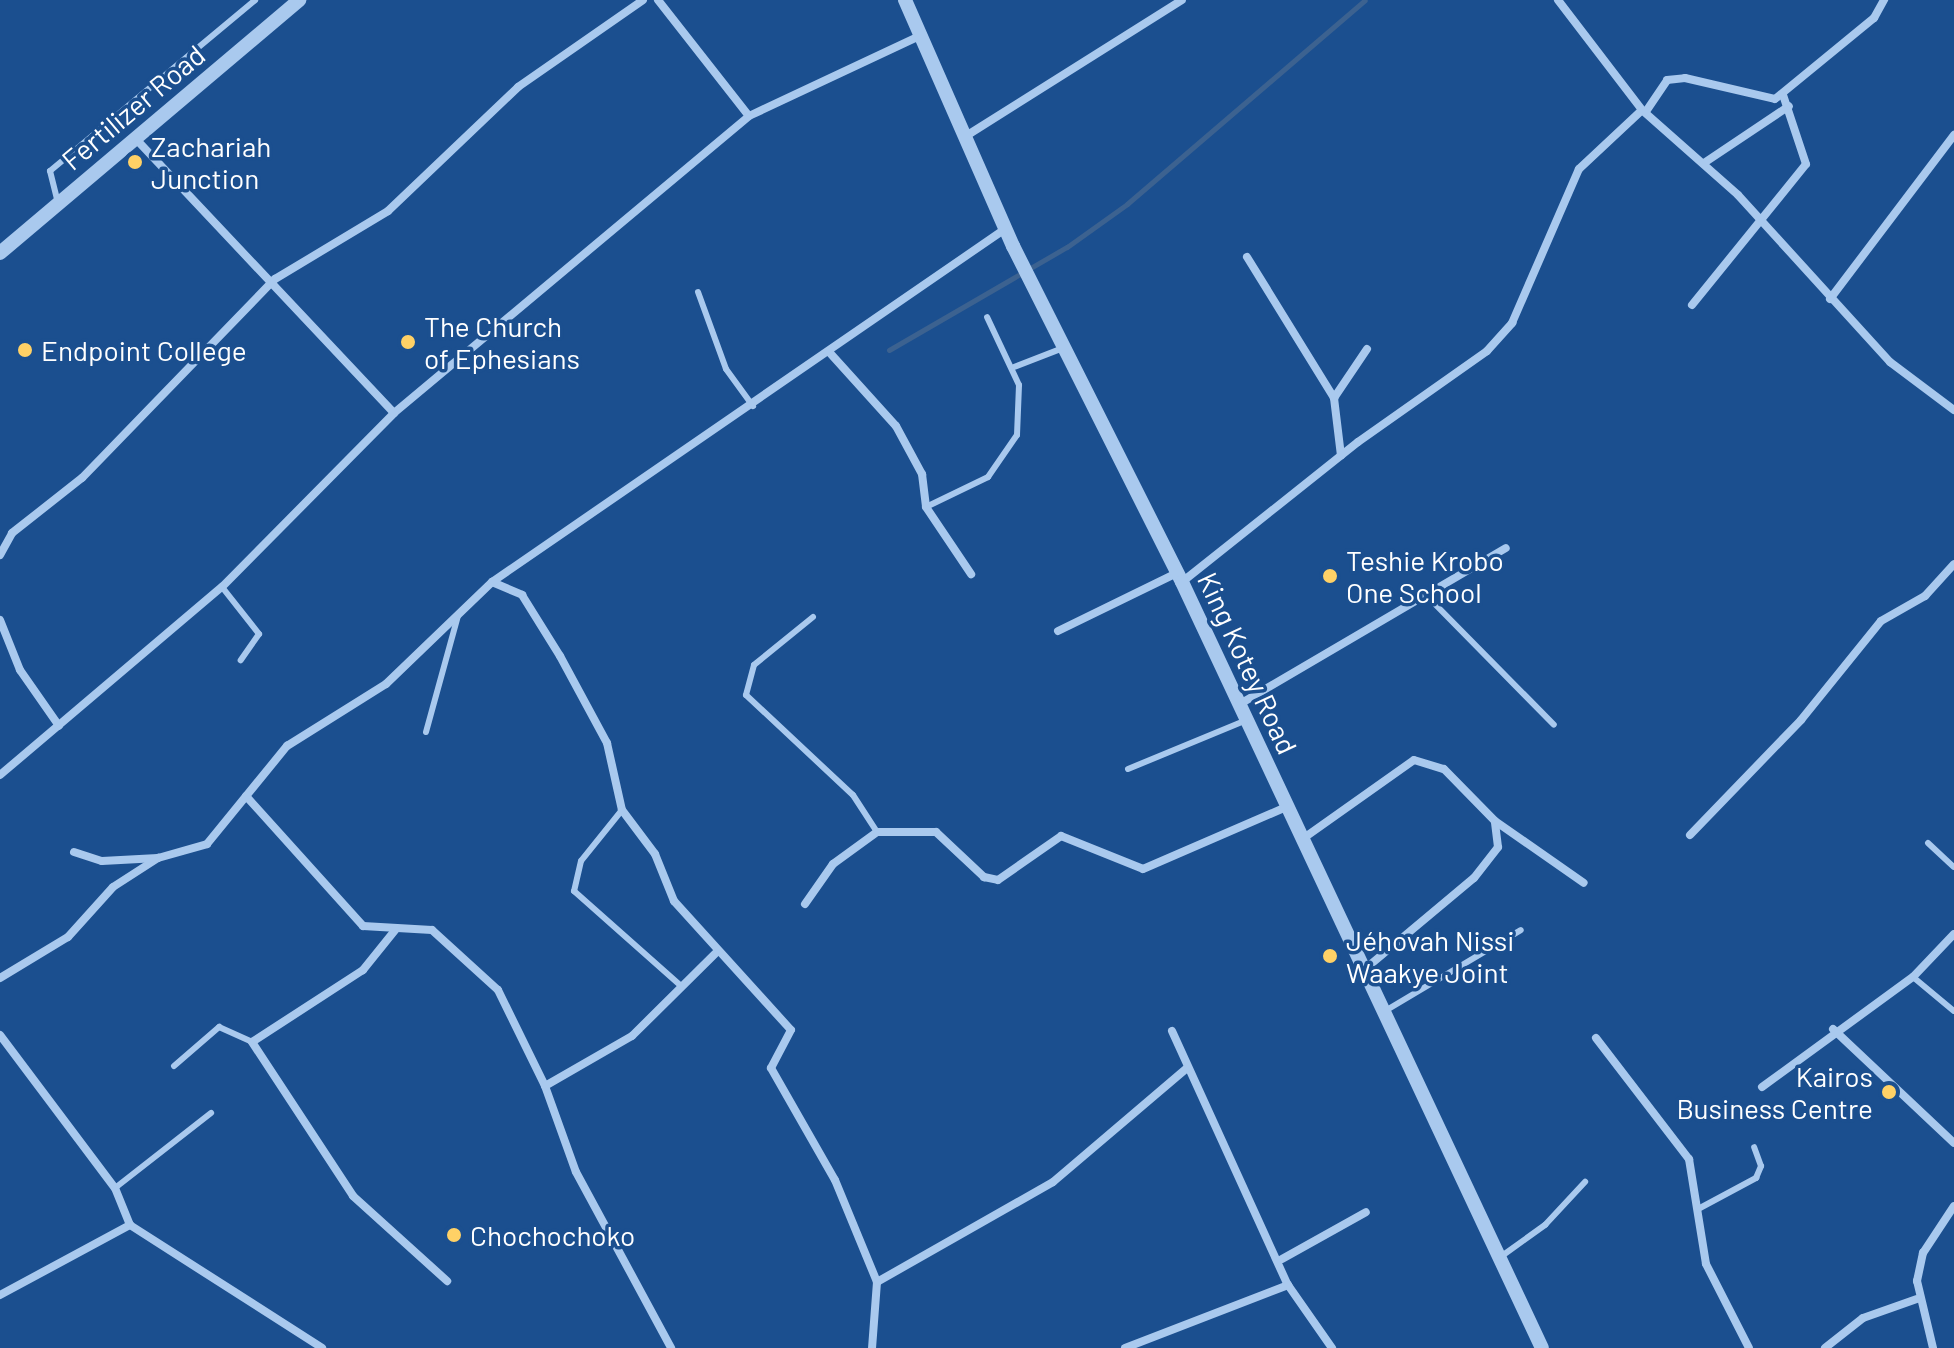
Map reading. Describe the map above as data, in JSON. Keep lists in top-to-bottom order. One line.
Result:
{"streets":{"street":["Fertilizer Road","King Kotey Road"]},"places":["Zachariah Junction","The Church of Ephesians","Endpoint College","Teshie Krobo One School","Jéhovah Nissi Waakye Joint","Kairos Business Centre","Chochochoko"]}
